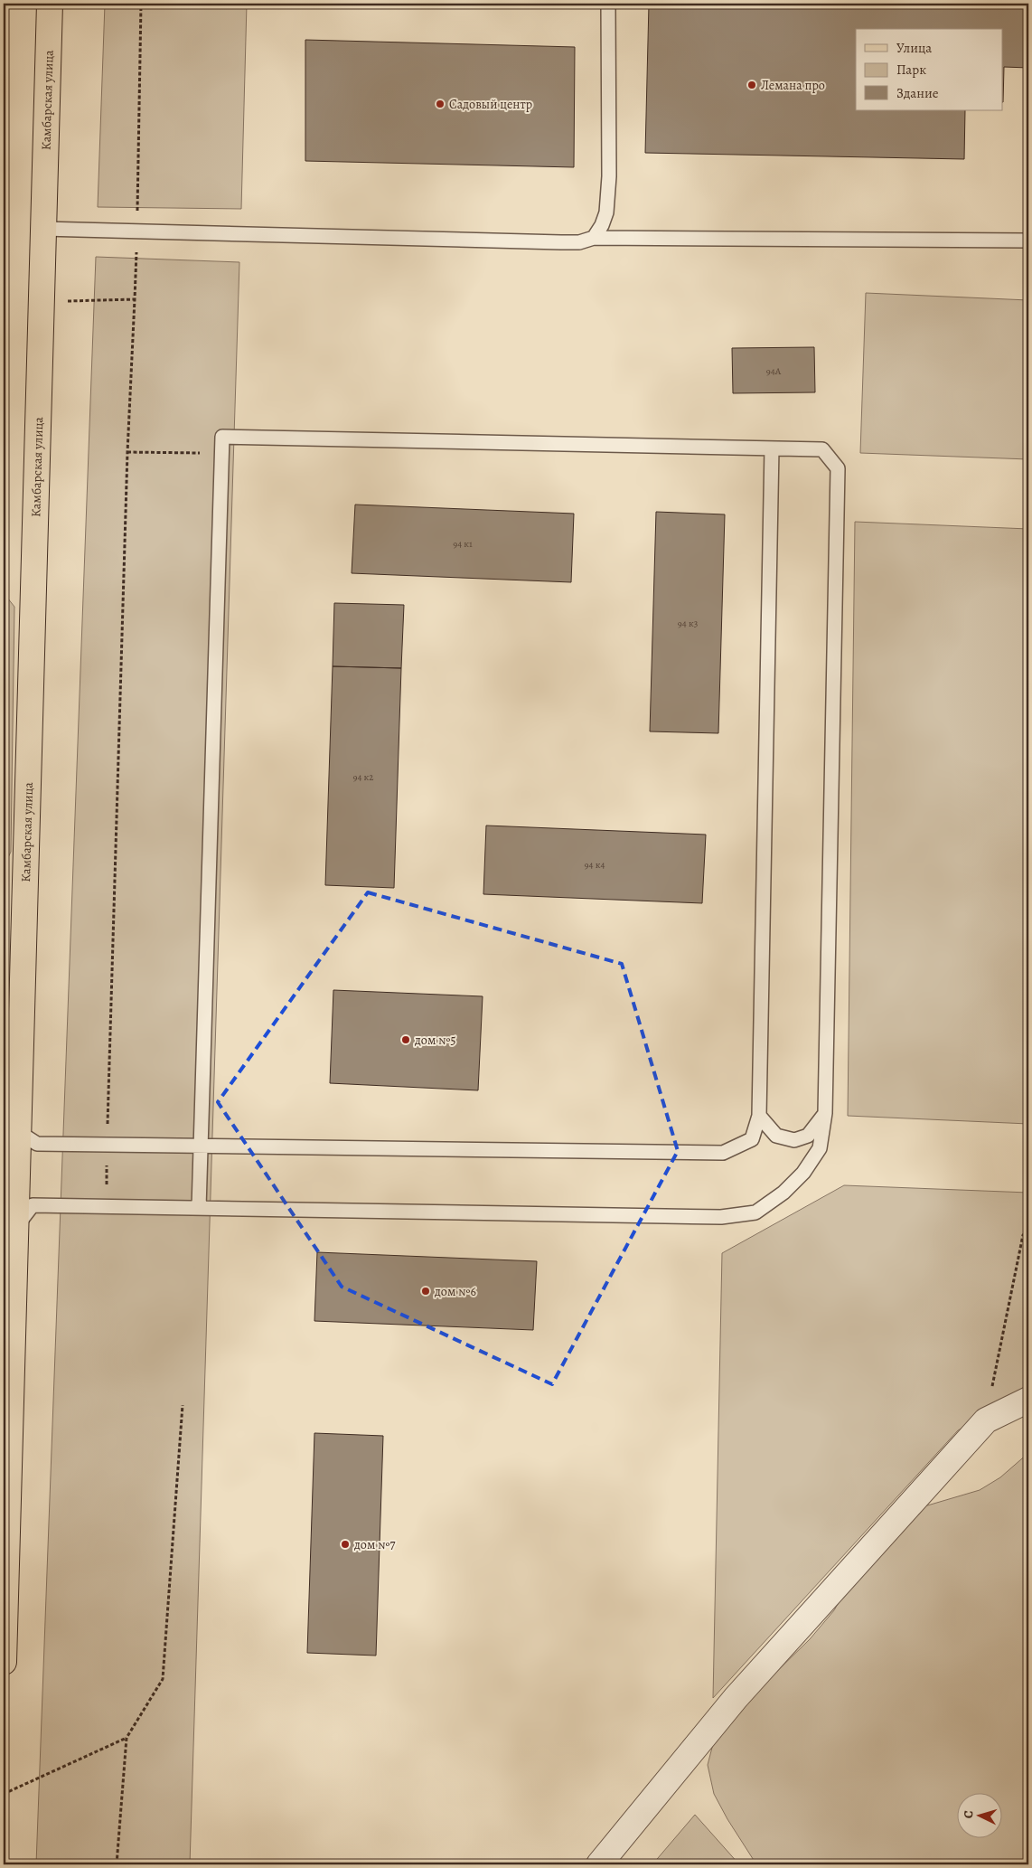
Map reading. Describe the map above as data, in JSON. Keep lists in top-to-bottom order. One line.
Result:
{"streets":{"main road":["Камбарская улица"]},"places":["Лемана про","Садовый центр","дом №5","дом №6","дом №7"],"house_numbers":["94А","94 к1","94 к3","94 к2","94 к4"],"legend":["Улица","Парк","Здание"],"north":"left"}
